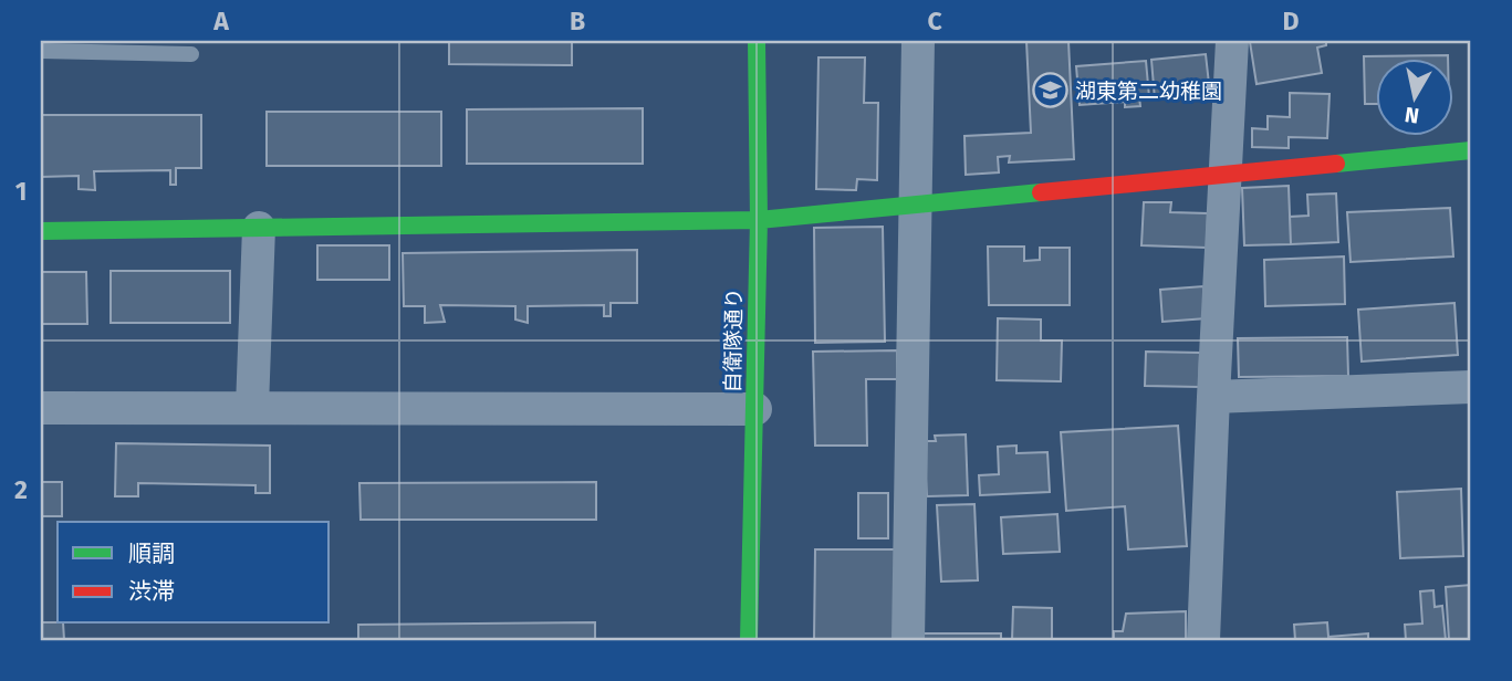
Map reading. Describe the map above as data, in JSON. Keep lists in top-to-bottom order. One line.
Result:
{"streets":{"street":["自衛隊通り"]},"places":{"school or university":["湖東第二幼稚園"]},"legend":["順調","渋滞"],"north":"bottom","grid":{"columns":["A","B","C","D"],"rows":["1","2"]}}
